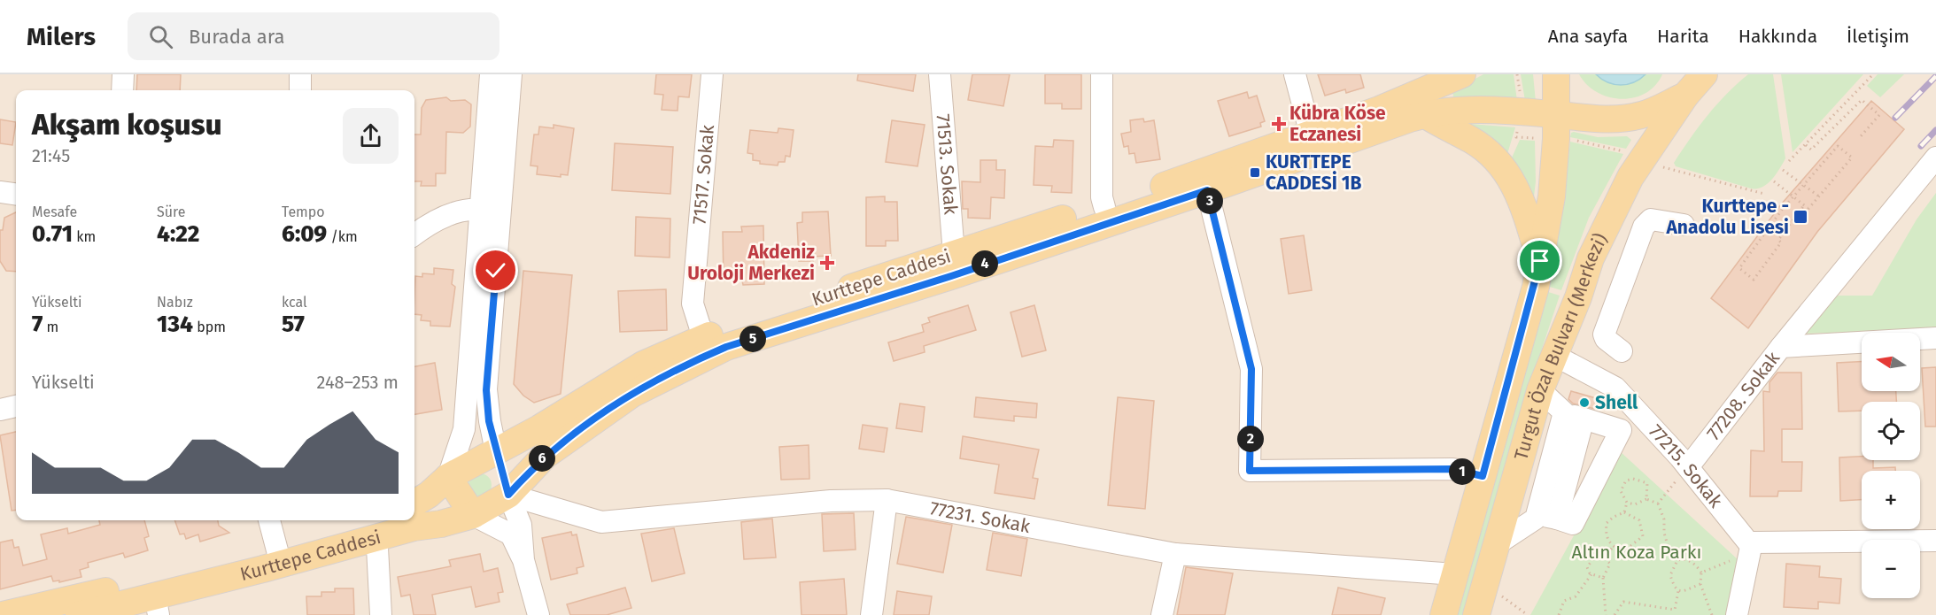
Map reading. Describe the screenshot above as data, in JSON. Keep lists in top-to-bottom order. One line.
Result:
{"streets":{"main road":["Kurttepe Caddesi","Turgut Özal Bulvarı (Merkezi)"],"street":["71513. Sokak","71517. Sokak","77208. Sokak","77215. Sokak","77231. Sokak"]},"crossings":[["71513. Sokak","Kurttepe Caddesi"],["71517. Sokak","Kurttepe Caddesi"],["Kurttepe Caddesi","Turgut Özal Bulvarı (Merkezi)"],["Kurttepe Caddesi","77231. Sokak"],["Turgut Özal Bulvarı (Merkezi)","77215. Sokak"],["Turgut Özal Bulvarı (Merkezi)","77231. Sokak"],["77208. Sokak","77215. Sokak"]],"parks":["Altın Koza Parkı"],"places":{"health":["Kübra Köse Eczanesi","Akdeniz Uroloji Merkezi"],"transit":["KURTTEPE CADDESİ 1B","Kurttepe - Anadolu Lisesi"],"other":["Shell"]},"north":"left","page":{"header":"Milers","search":"Burada ara","nav":["Ana sayfa","Harita","Hakkında","İletişim"],"heading":["Akşam koşusu","21:45"],"stats":[["Mesafe","0.71 km"],["Süre","4:22"],["Tempo","6:09 /km"],["Yükselti","7 m"],["Nabız","134 bpm"],["kcal","57"]],"pins":["3","4","5","2","6","1"],"map_buttons":["+","−"],"chart":["Yükselti","248–253 m"]}}
